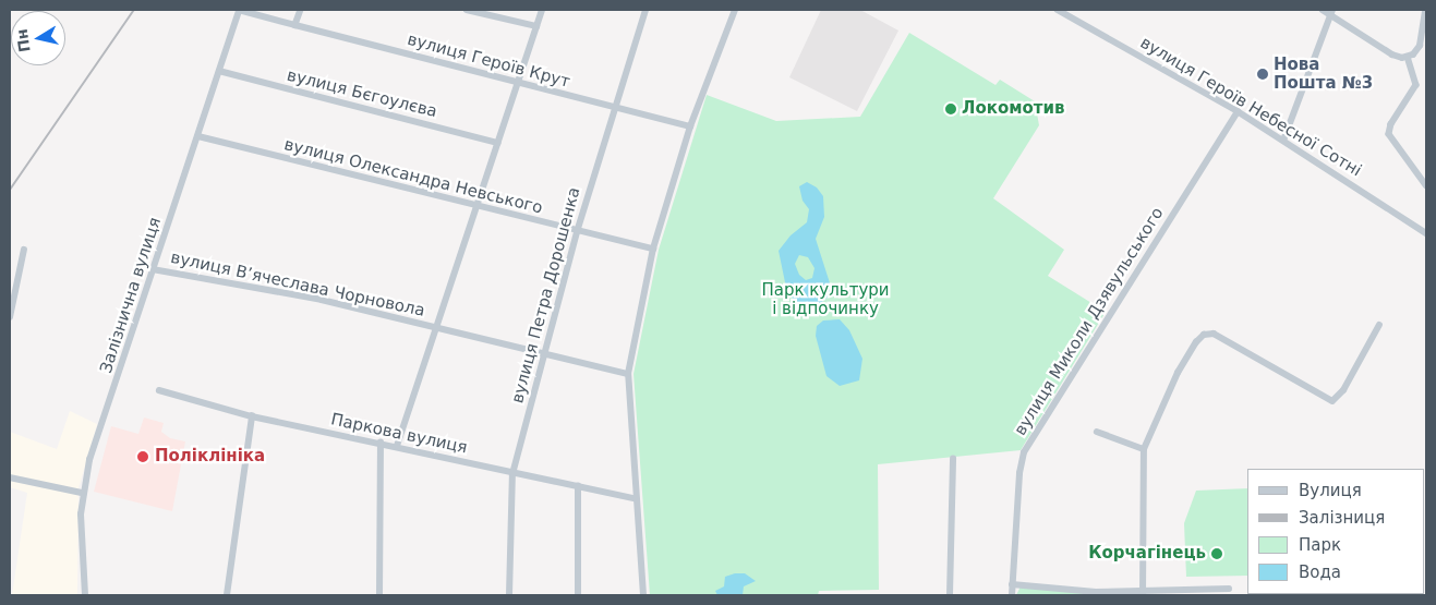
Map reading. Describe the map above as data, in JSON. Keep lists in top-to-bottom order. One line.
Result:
{"streets":{"street":["вулиця Героїв Крут","вулиця Бєгоулєва","вулиця Героїв Небесної Сотні","вулиця Олександра Невського","вулиця Вʼячеслава Чорновола","Залізнична вулиця","вулиця Петра Дорошенка","вулиця Миколи Дзявульського","Паркова вулиця"]},"crossings":[["вулиця Героїв Крут","Залізнична вулиця"],["вулиця Героїв Крут","вулиця Петра Дорошенка"],["вулиця Бєгоулєва","Залізнична вулиця"],["вулиця Героїв Небесної Сотні","вулиця Миколи Дзявульського"],["вулиця Олександра Невського","Залізнична вулиця"],["вулиця Олександра Невського","вулиця Петра Дорошенка"],["вулиця Вʼячеслава Чорновола","Залізнична вулиця"],["вулиця Вʼячеслава Чорновола","вулиця Петра Дорошенка"],["вулиця Петра Дорошенка","Паркова вулиця"]],"parks":["Парк культури і відпочинку"],"places":["Нова Пошта №3","Локомотив","Поліклініка","Корчагінець"],"legend":["Вулиця","Залізниця","Парк","Вода"],"north":"left"}
